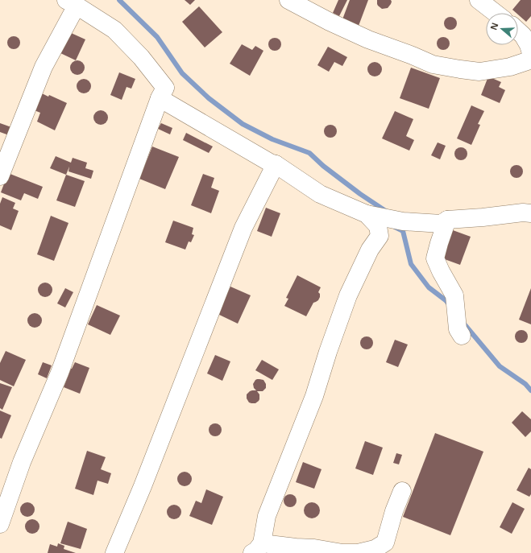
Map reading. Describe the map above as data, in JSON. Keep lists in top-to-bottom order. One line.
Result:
{"north":"left"}
